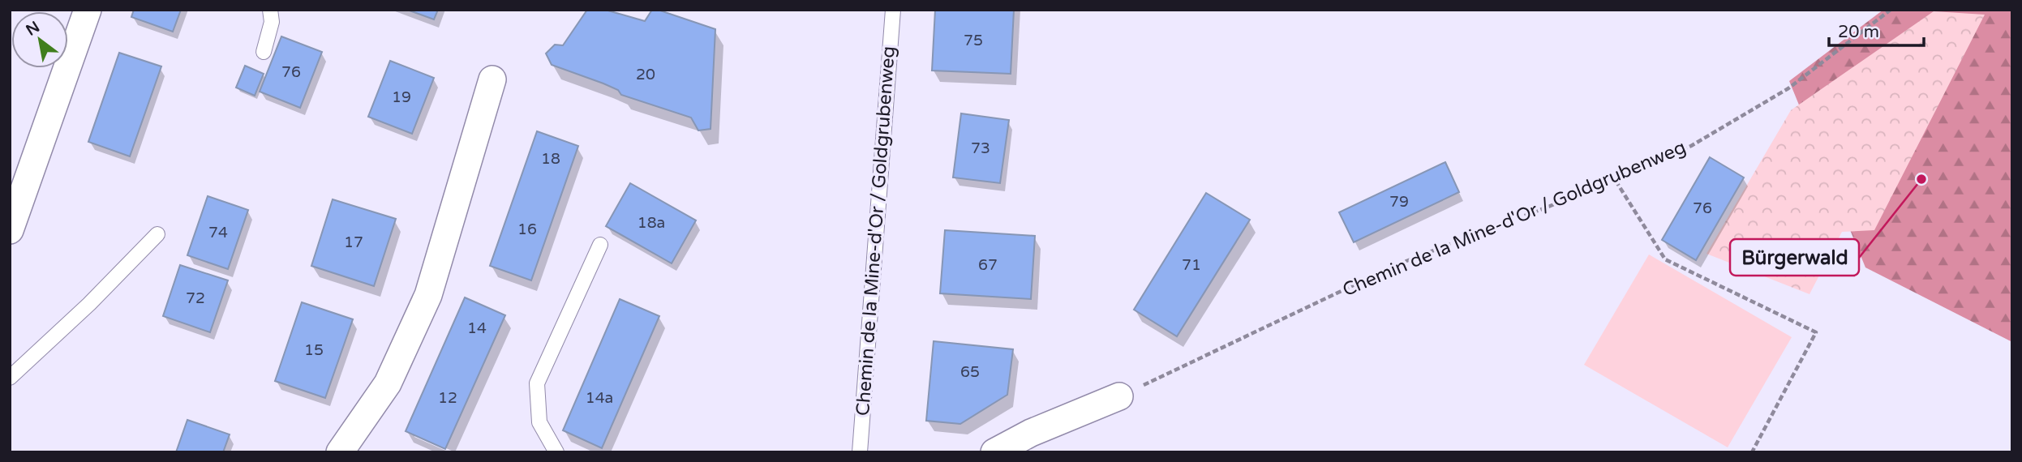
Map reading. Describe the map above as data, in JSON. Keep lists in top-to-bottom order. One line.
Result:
{"streets":{"lane":["Chemin de la Mine-d'Or / Goldgrubenweg"]},"places":["Bürgerwald"],"house_numbers":["75","76","20","19","73","18","79","76","18a","16","74","17","67","71","72","14","15","65","12","14a"],"scale_bar":"20 m","north":"top left"}
